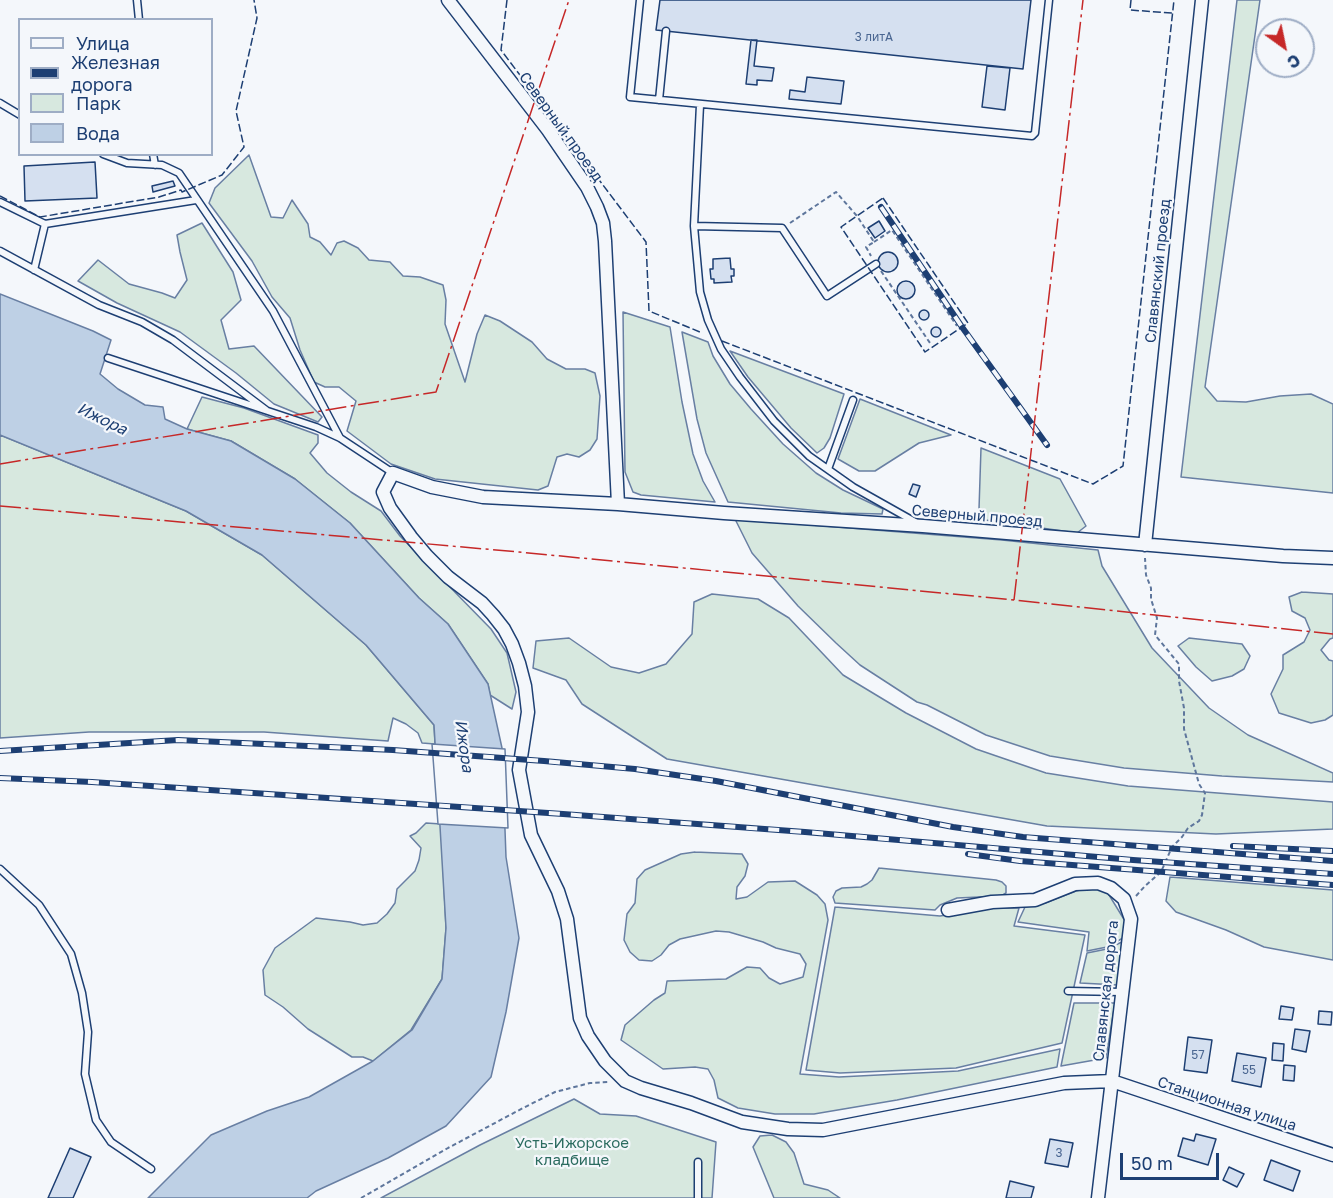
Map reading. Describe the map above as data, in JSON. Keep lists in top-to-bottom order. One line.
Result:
{"streets":{"street":["Северный проезд","Славянский проезд","Славянская дорога","Станционная улица"]},"crossings":[["Северный проезд","Славянский проезд"],["Славянская дорога","Станционная улица"]],"water":["Ижора"],"parks":["Усть-Ижорское кладбище"],"house_numbers":["3 литА","57","55","3"],"legend":["Улица","Железная дорога","Парк","Вода"],"scale_bar":"50 m","north":"bottom right"}
